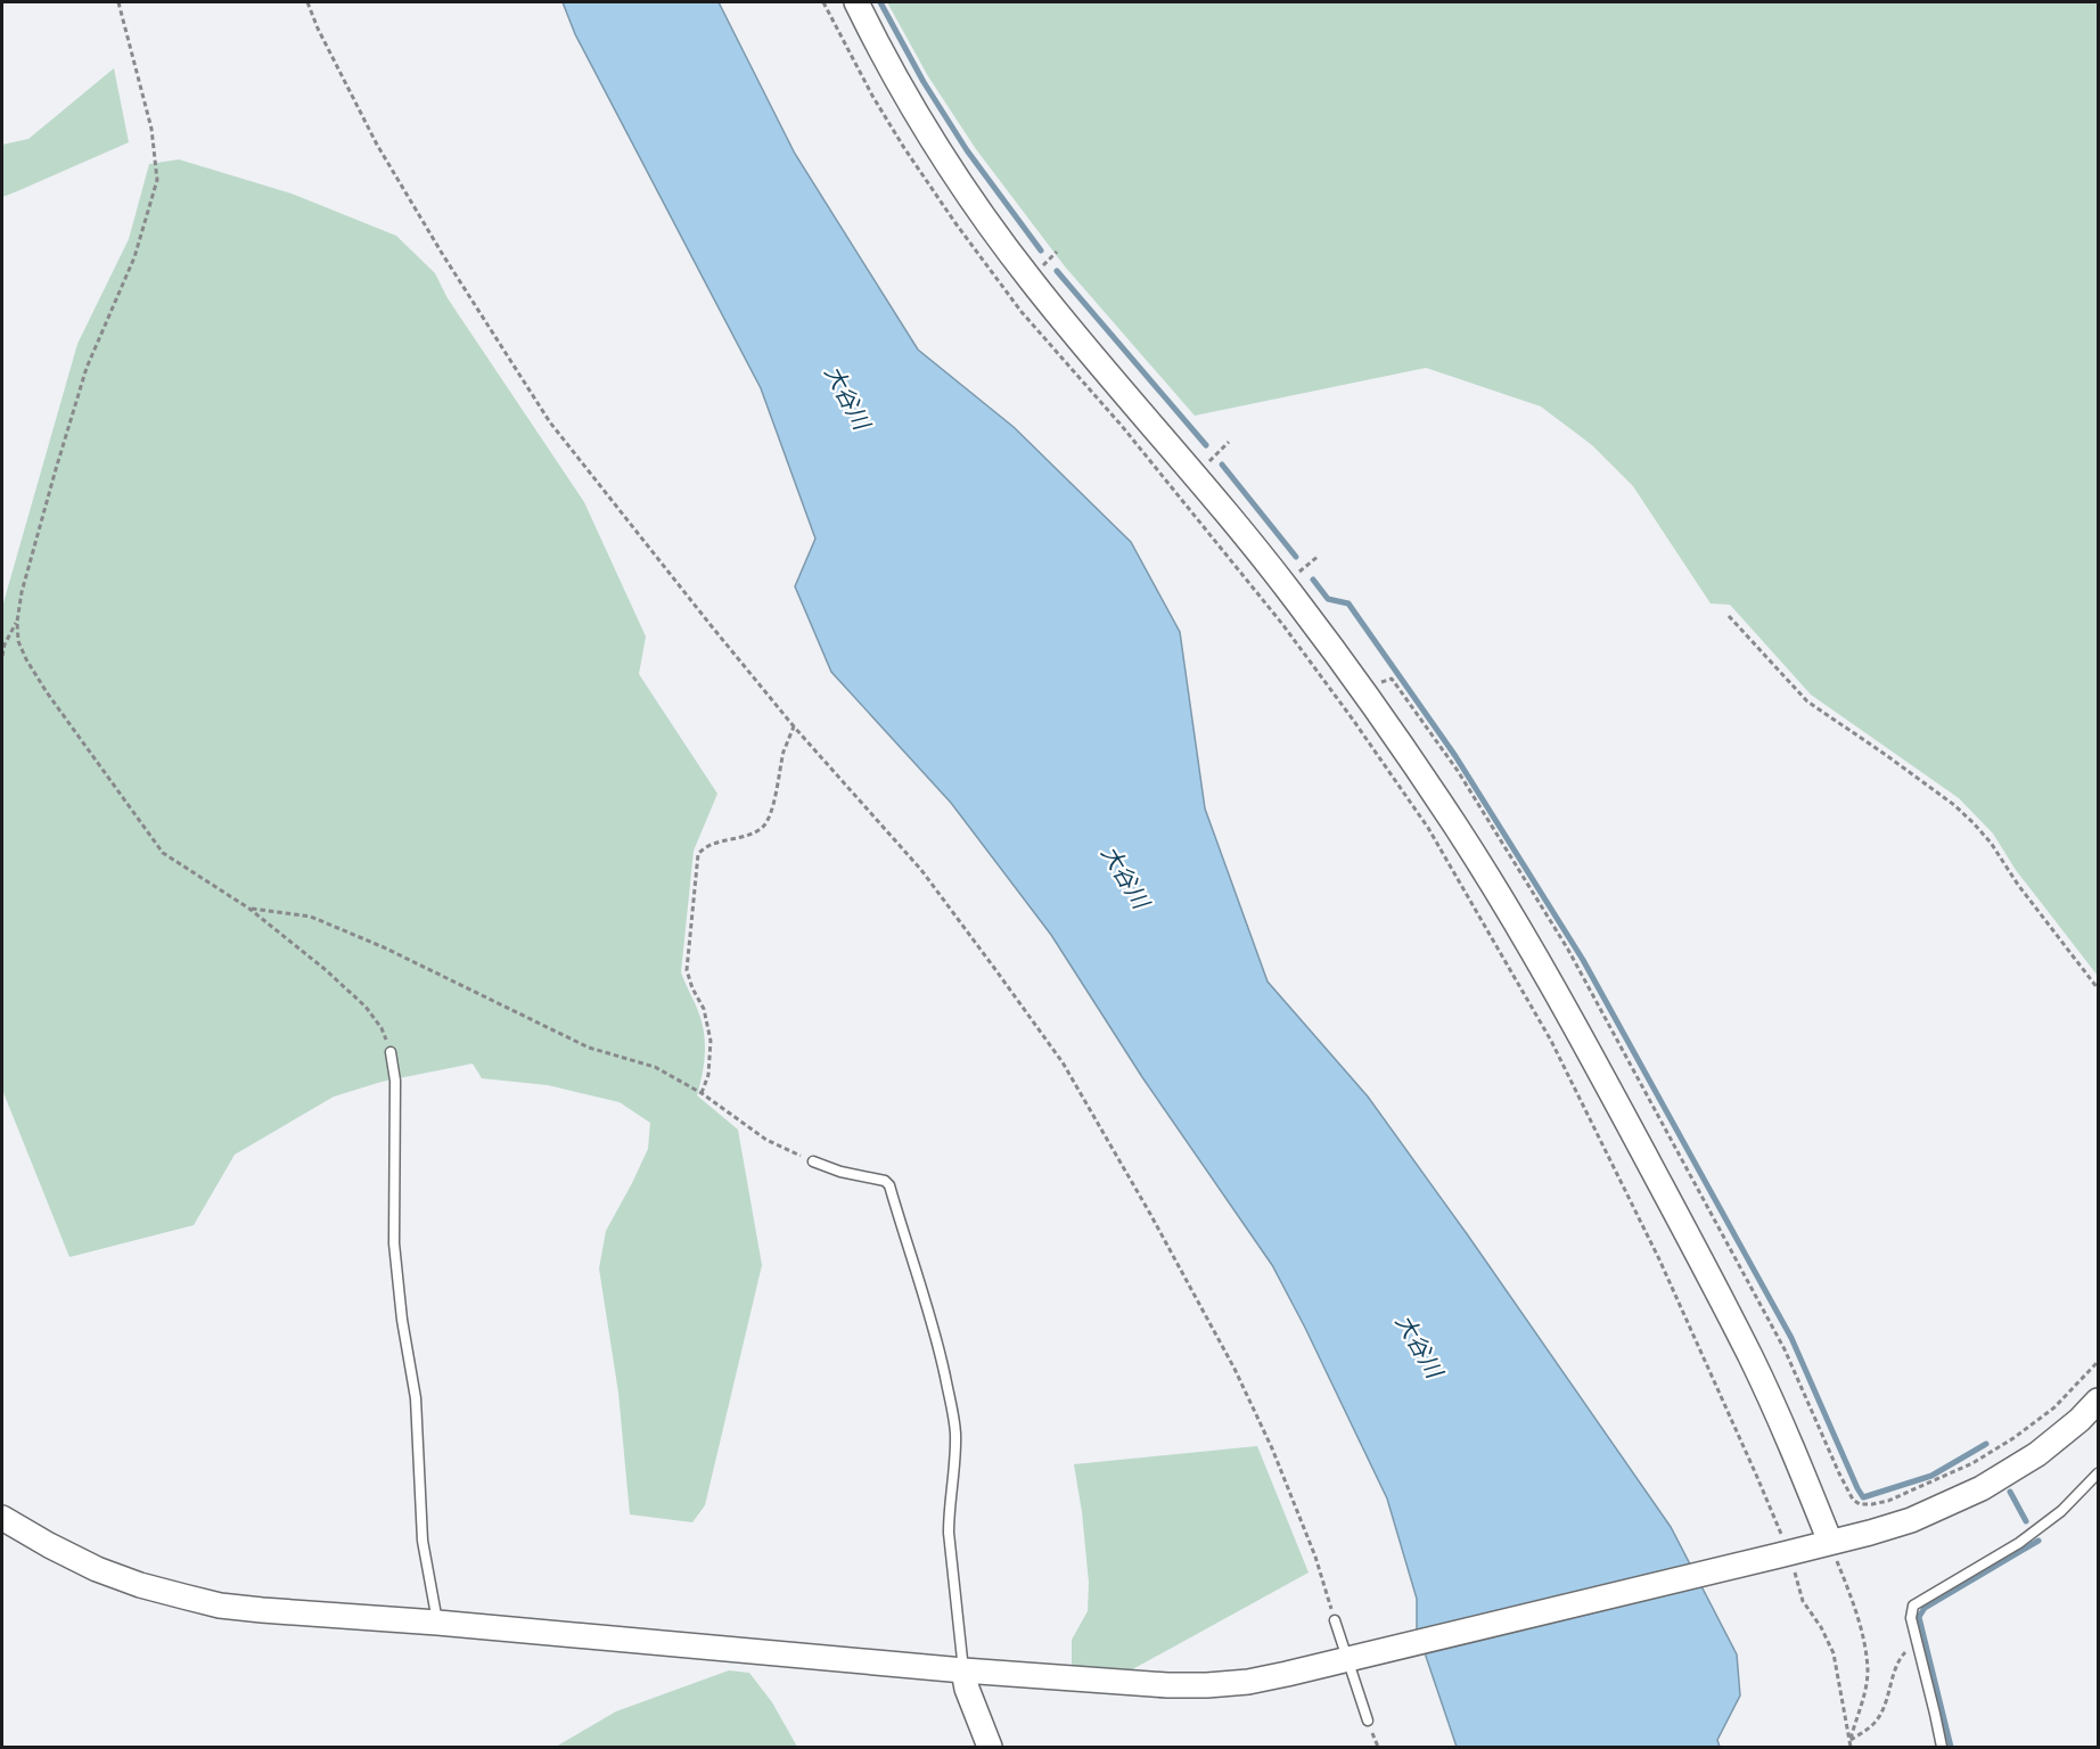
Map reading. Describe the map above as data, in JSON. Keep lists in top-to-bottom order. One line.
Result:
{"water":["大谷川"]}
